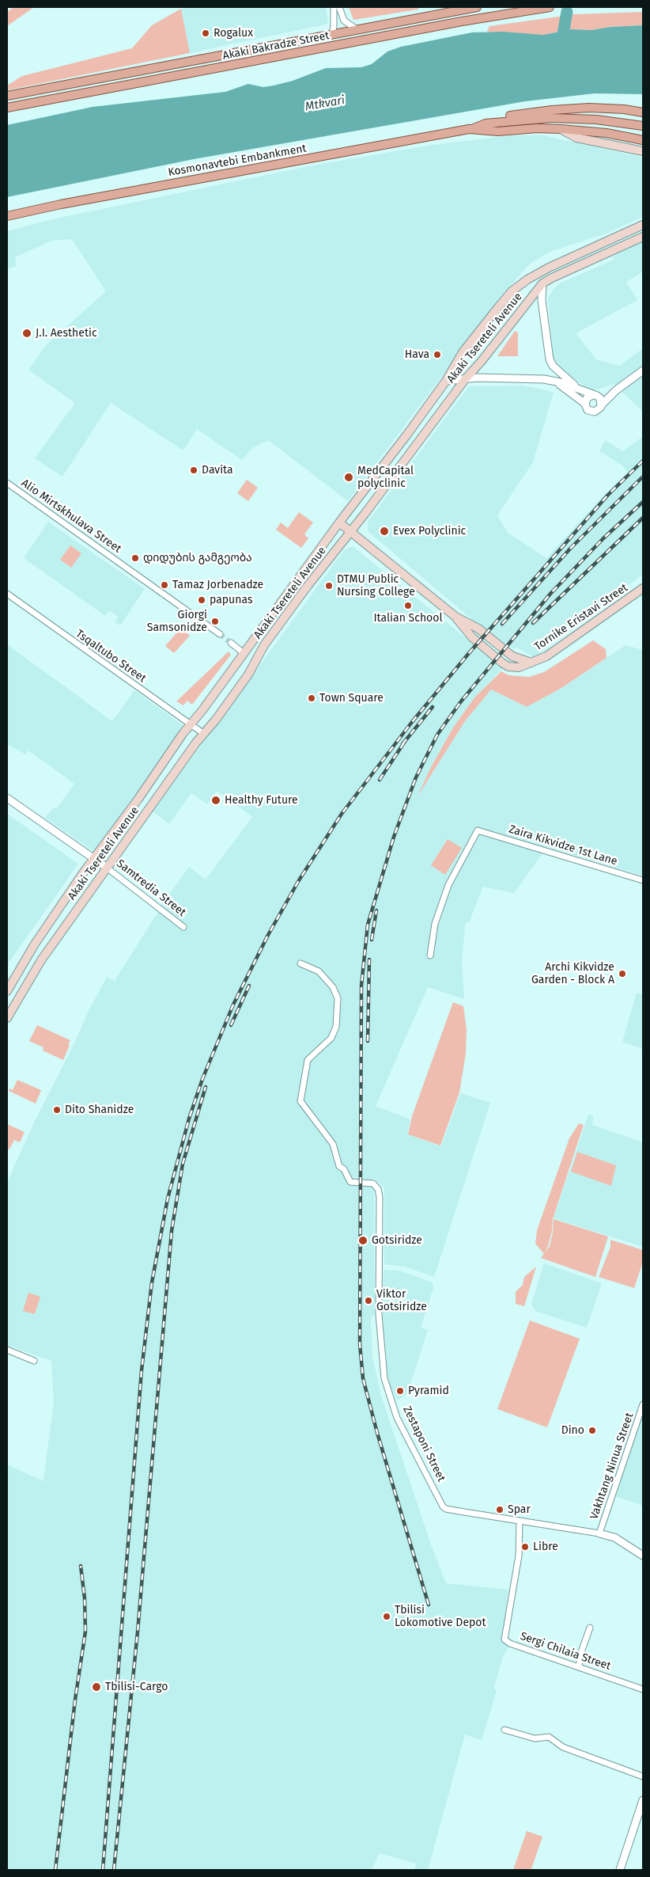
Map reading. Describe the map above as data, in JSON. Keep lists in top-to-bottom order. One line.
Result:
{"streets":{"main road":["Akaki Bakradze Street","Kosmonavtebi Embankment","Akaki Tsereteli Avenue","Tornike Eristavi Street"],"street":["Alio Mirtskhulava Street","Tsqaltubo Street","Zaira Kikvidze 1st Lane","Samtredia Street","Zestaponi Street","Vakhtang Ninua Street","Sergi Chilaia Street"]},"crossings":[["Akaki Tsereteli Avenue","Tornike Eristavi Street"],["Akaki Tsereteli Avenue","Tsqaltubo Street"],["Akaki Tsereteli Avenue","Samtredia Street"],["Zestaponi Street","Vakhtang Ninua Street"],["Zestaponi Street","Sergi Chilaia Street"]],"water":["Mtkvari"],"places":["Rogalux","J.I. Aesthetic","Hava","Davita","MedCapital polyclinic","Evex Polyclinic","დიდუბის გამგეობა","Tamaz Jorbenadze","DTMU Public Nursing College","papunas","Italian School","Giorgi Samsonidze","Town Square","Healthy Future","Archi Kikvidze Garden - Block A","Dito Shanidze","Gotsiridze","Viktor Gotsiridze","Pyramid","Dino","Spar","Libre","Tbilisi Lokomotive Depot","Tbilisi-Cargo"]}
